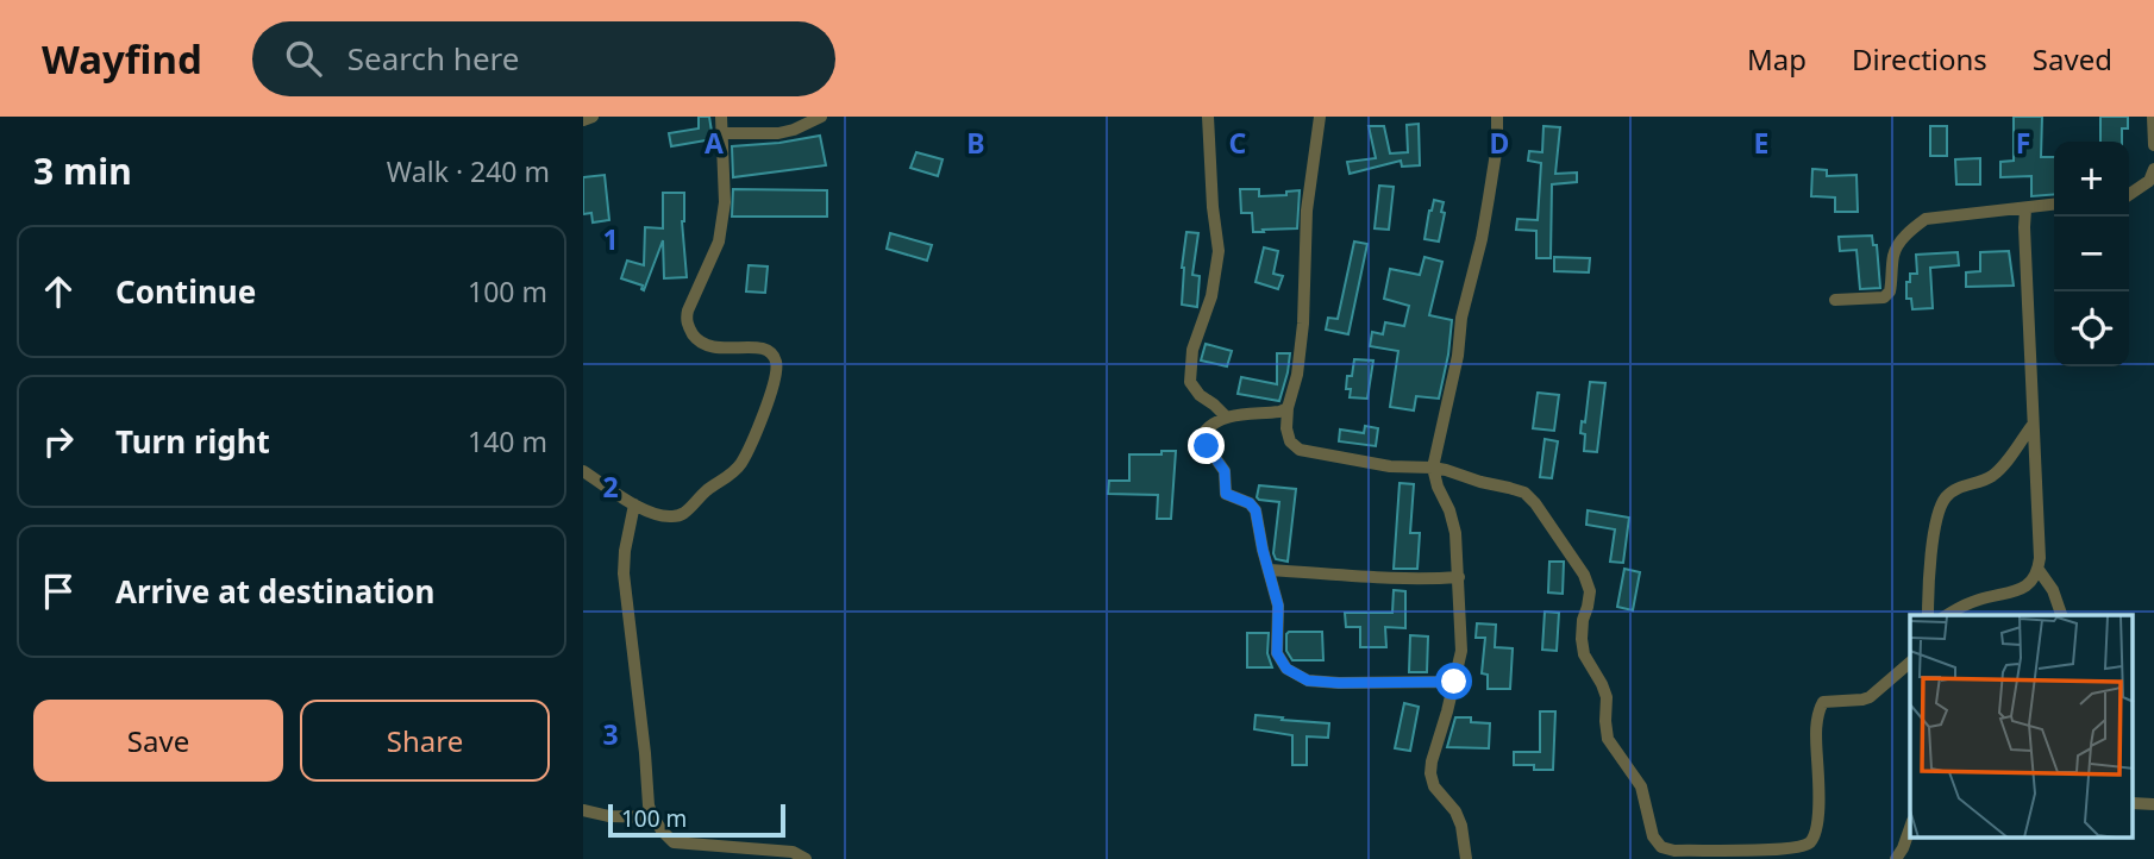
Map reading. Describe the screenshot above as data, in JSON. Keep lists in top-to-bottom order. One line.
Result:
{"scale_bar":"100 m","page":{"header":"Wayfind","search":"Search here","nav":["Map","Directions","Saved"],"heading":["3 min","Walk · 240 m"],"map_buttons":["+","−"],"list":[["Continue","100 m"],["Turn right","140 m"],"Arrive at destination"],"buttons":["Save","Share"],"scale":"100 m"},"grid":{"columns":["A","B","C","D","E","F"],"rows":["1","2","3"]}}
